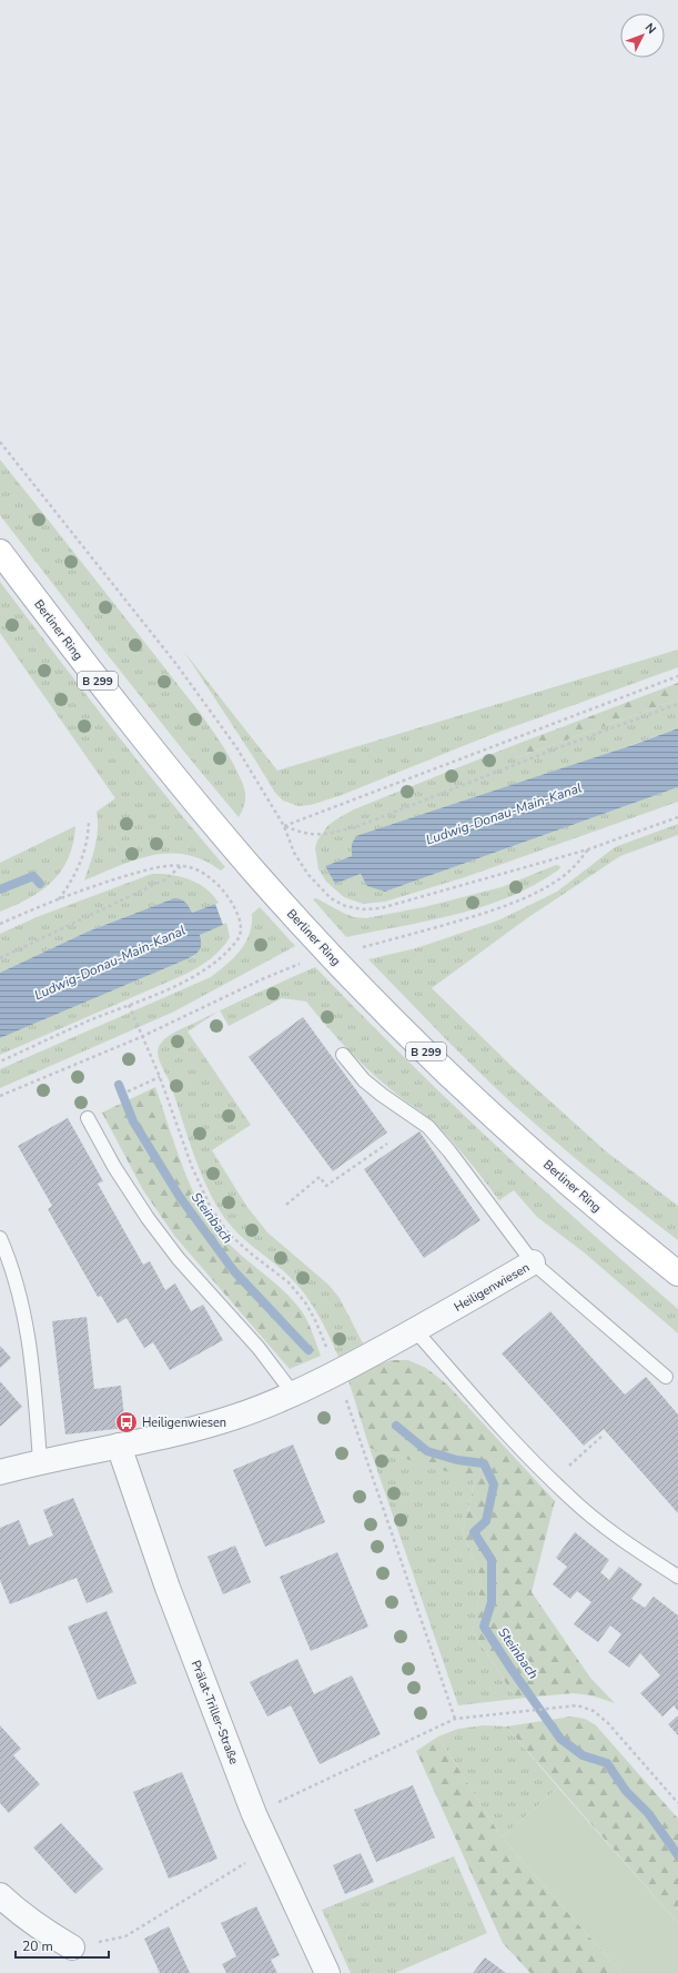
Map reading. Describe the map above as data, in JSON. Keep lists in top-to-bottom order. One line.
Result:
{"streets":{"main road":["Berliner Ring","B 299"],"street":["Heiligenwiesen","Prälat-Triller-Straße"]},"crossings":[["Heiligenwiesen","Prälat-Triller-Straße"]],"water":["Ludwig-Donau-Main-Kanal","Steinbach"],"places":{"bus stop":["Heiligenwiesen"]},"scale_bar":"20 m","north":"top right"}
